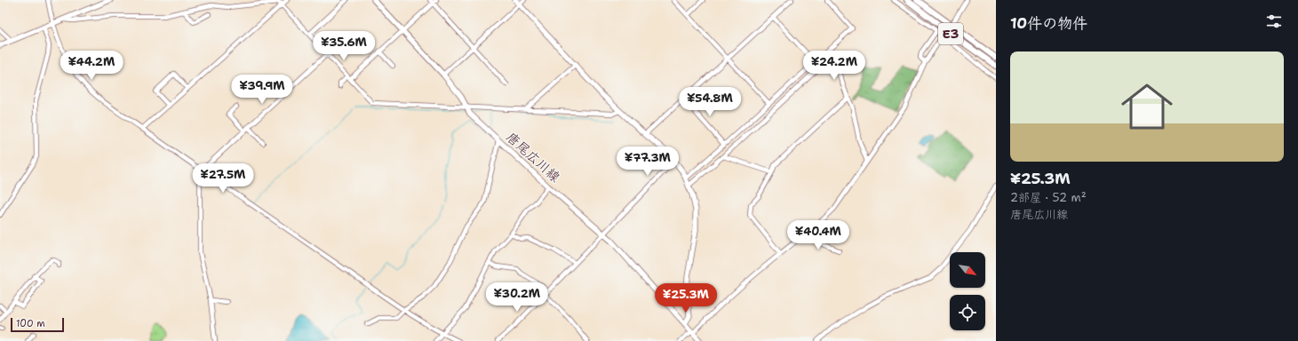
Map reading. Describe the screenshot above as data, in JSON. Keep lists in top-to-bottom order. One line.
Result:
{"streets":{"highway":["E3"],"main road":["唐尾広川線"]},"scale_bar":"100 m","north":"bottom right","page":{"heading":"10件の物件","price":["¥35.6M","¥44.2M","¥24.2M","¥39.9M","¥54.8M","¥77.3M","¥27.5M","¥40.4M","¥30.2M","¥25.3M"],"list":[{"name":"¥25.3M","note":"2部屋 · 52 m² · 唐尾広川線"}],"scale":"100 m"}}
